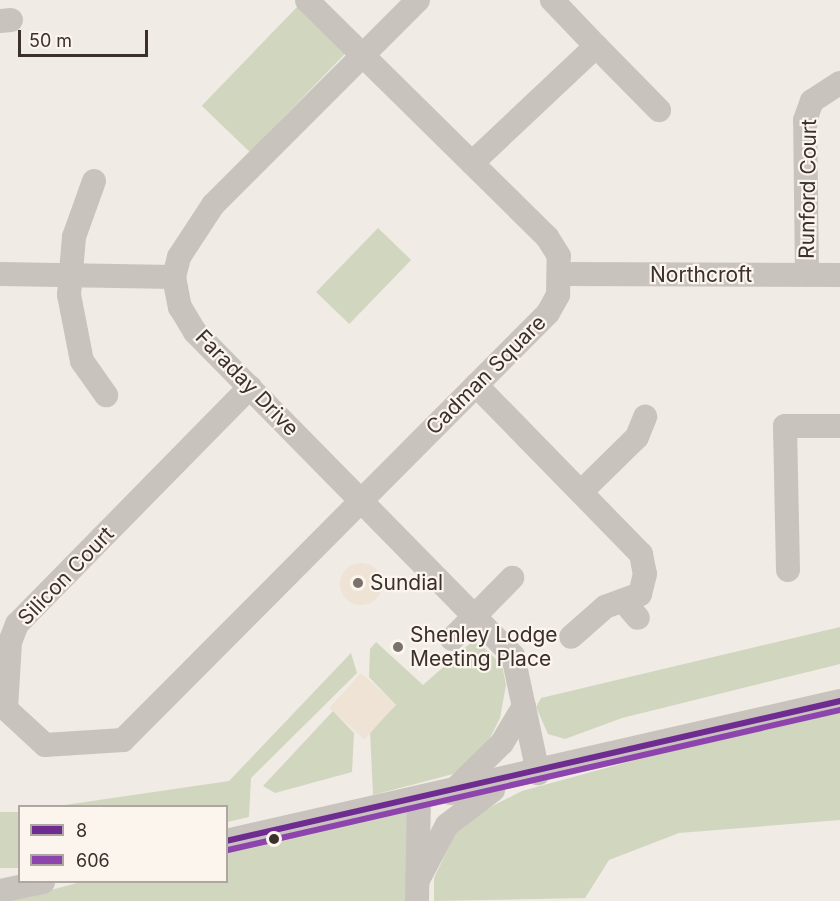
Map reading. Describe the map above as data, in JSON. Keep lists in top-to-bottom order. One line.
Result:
{"streets":{"street":["Runford Court","Northcroft","Cadman Square","Faraday Drive","Silicon Court"]},"crossings":[["Runford Court","Northcroft"],["Northcroft","Cadman Square"],["Cadman Square","Faraday Drive"],["Cadman Square","Silicon Court"],["Faraday Drive","Silicon Court"]],"places":["Sundial","Shenley Lodge Meeting Place"],"lines":["transit line 8","transit line 606"],"legend":["8","606"],"scale_bar":"50 m"}
